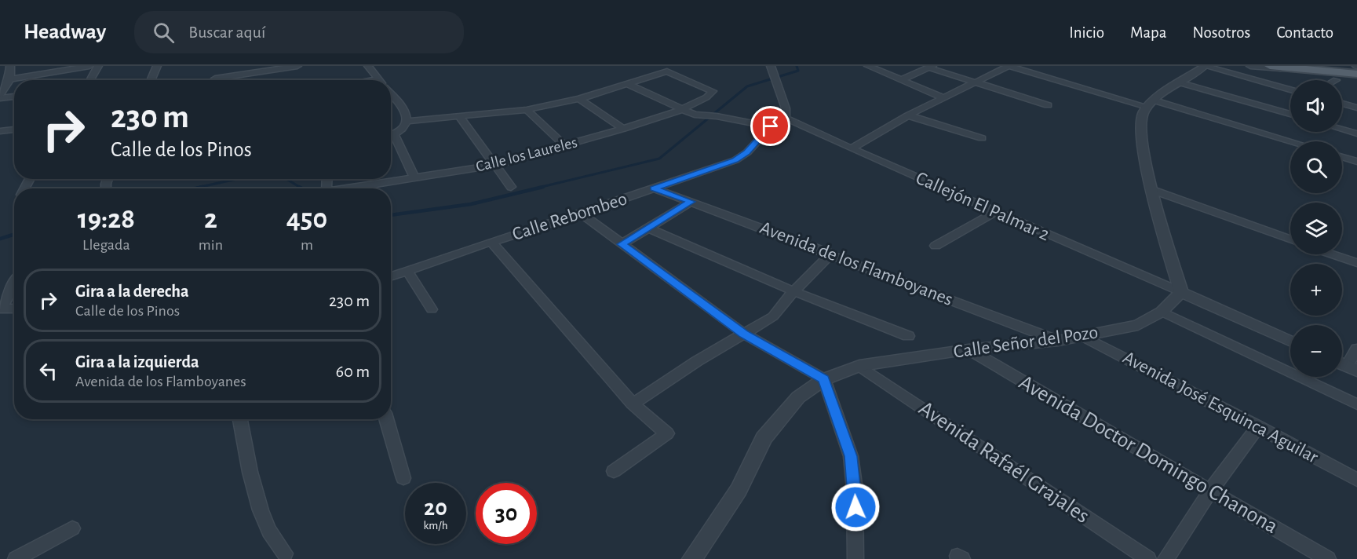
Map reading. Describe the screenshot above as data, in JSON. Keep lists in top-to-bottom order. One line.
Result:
{"streets":{"street":["Calle los Laureles","Callejón El Palmar 2","Calle Rebombeo","Avenida de los Flamboyanes","Calle Señor del Pozo","Avenida José Esquinca Aguilar","Avenida Doctor Domingo Chanona","Avenida Rafaél Grajales"]},"crossings":[["Callejón El Palmar 2","Calle Rebombeo"],["Callejón El Palmar 2","Calle Señor del Pozo"],["Calle Rebombeo","Avenida de los Flamboyanes"],["Avenida de los Flamboyanes","Calle Señor del Pozo"],["Calle Señor del Pozo","Avenida José Esquinca Aguilar"],["Calle Señor del Pozo","Avenida Doctor Domingo Chanona"],["Calle Señor del Pozo","Avenida Rafaél Grajales"]],"page":{"header":"Headway","search":"Buscar aquí","nav":["Inicio","Mapa","Nosotros","Contacto"],"map_buttons":["+","−"],"turn":["230 m","Calle de los Pinos"],"eta":["19:28","Llegada","2","min","450","m"],"list":[{"name":"Gira a la derecha","note":"Calle de los Pinos","value":"230 m"},{"name":"Gira a la izquierda","note":"Avenida de los Flamboyanes","value":"60 m"}],"speed":"20 km/h","limit":"30"}}
